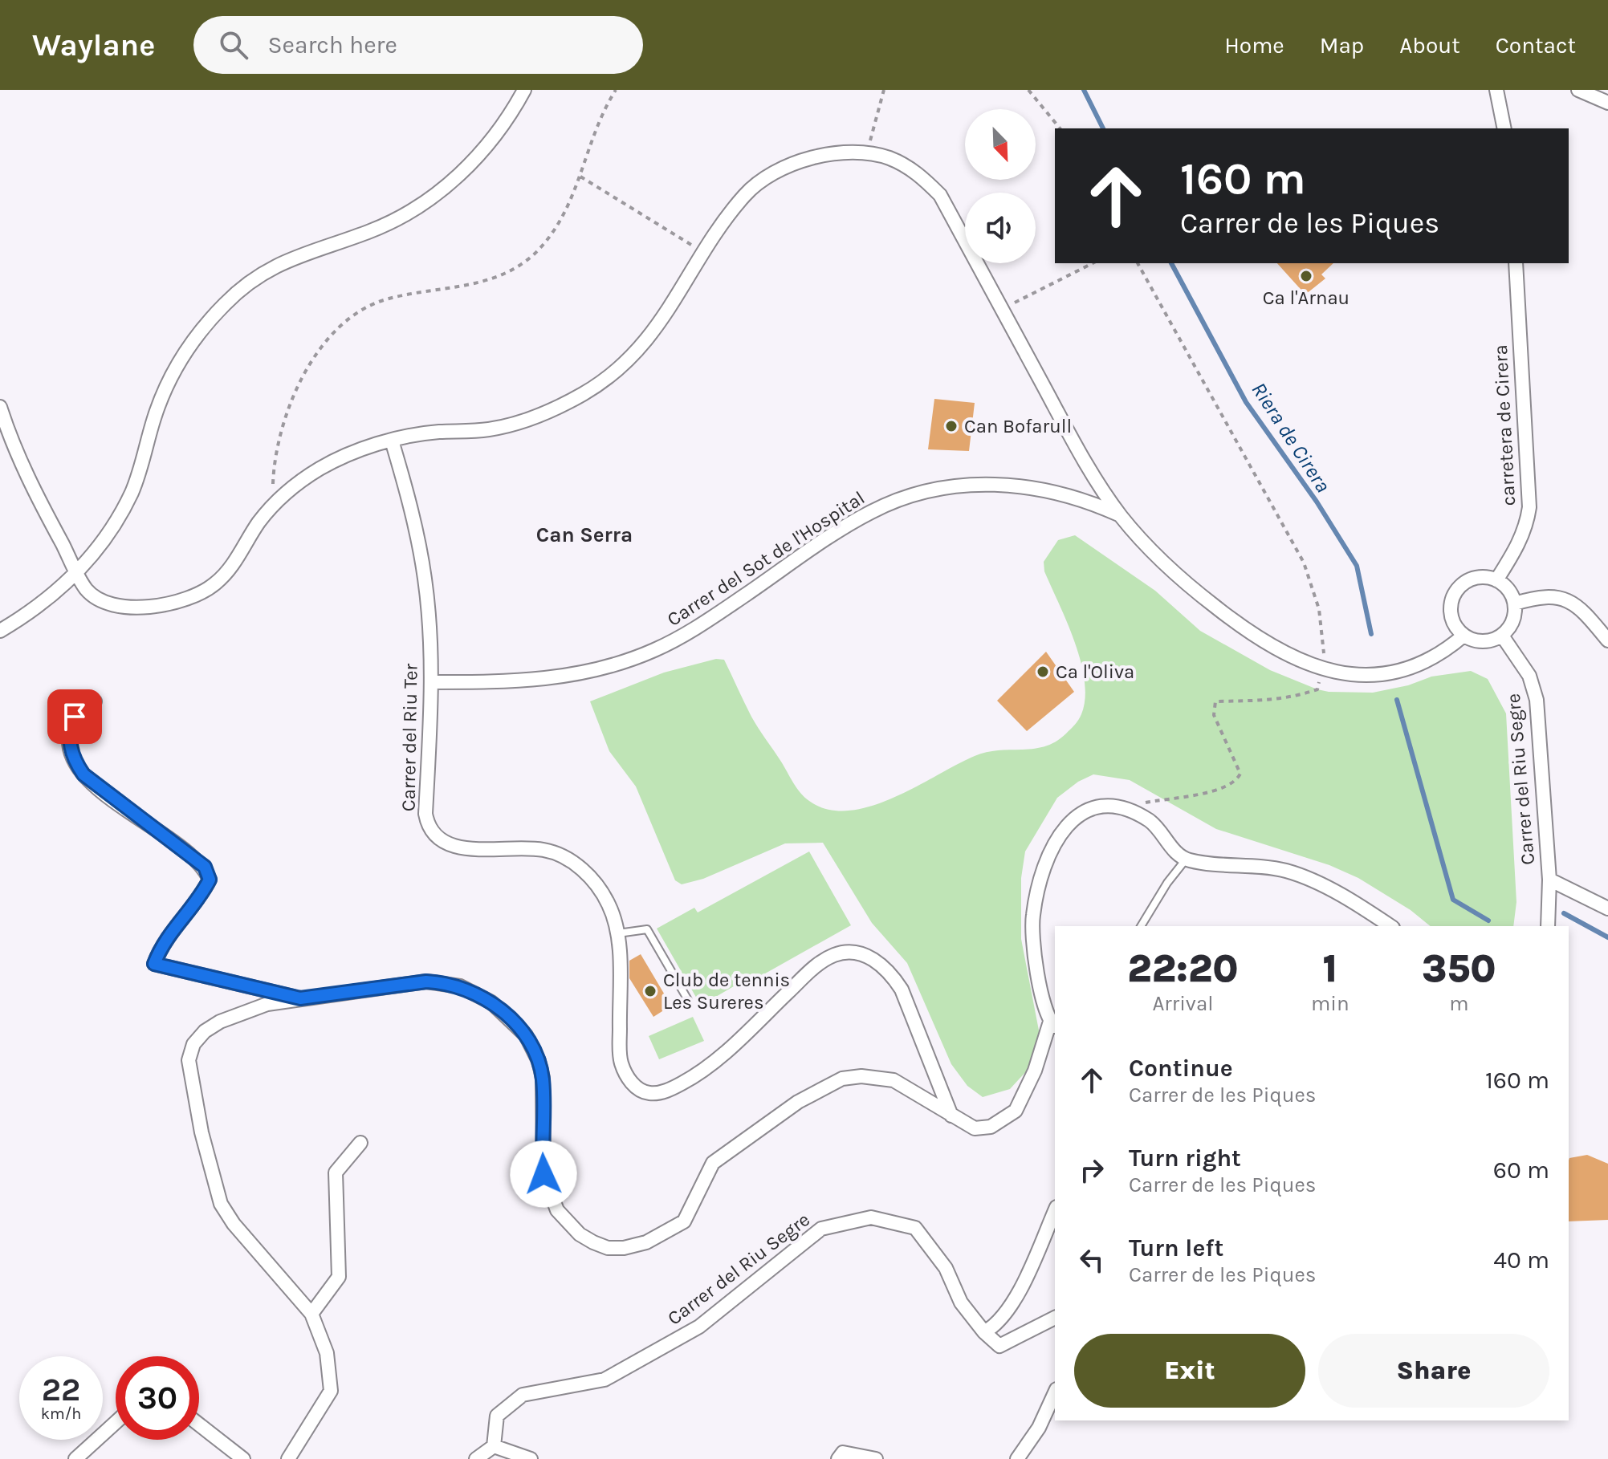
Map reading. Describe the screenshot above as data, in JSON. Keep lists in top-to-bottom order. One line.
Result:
{"streets":{"street":["carretera de Cirera","Carrer del Sot de l'Hospital","Carrer del Riu Ter","Carrer del Riu Segre"]},"crossings":[["carretera de Cirera","Carrer del Riu Segre"],["Carrer del Sot de l'Hospital","Carrer del Riu Ter"]],"districts":["Can Serra"],"water":["Riera de Cirera"],"places":["Ca l'Arnau","Can Bofarull","Ca l'Oliva","Club de tennis Les Sureres"],"north":"bottom right","page":{"header":"Waylane","search":"Search here","nav":["Home","Map","About","Contact"],"turn":["160 m","Carrer de les Piques"],"eta":["22:20","Arrival","1","min","350","m"],"list":[{"name":"Continue","note":"Carrer de les Piques","value":"160 m"},{"name":"Turn right","note":"Carrer de les Piques","value":"60 m"},{"name":"Turn left","note":"Carrer de les Piques","value":"40 m"}],"buttons":["Exit","Share"],"speed":"22 km/h","limit":"30"}}
